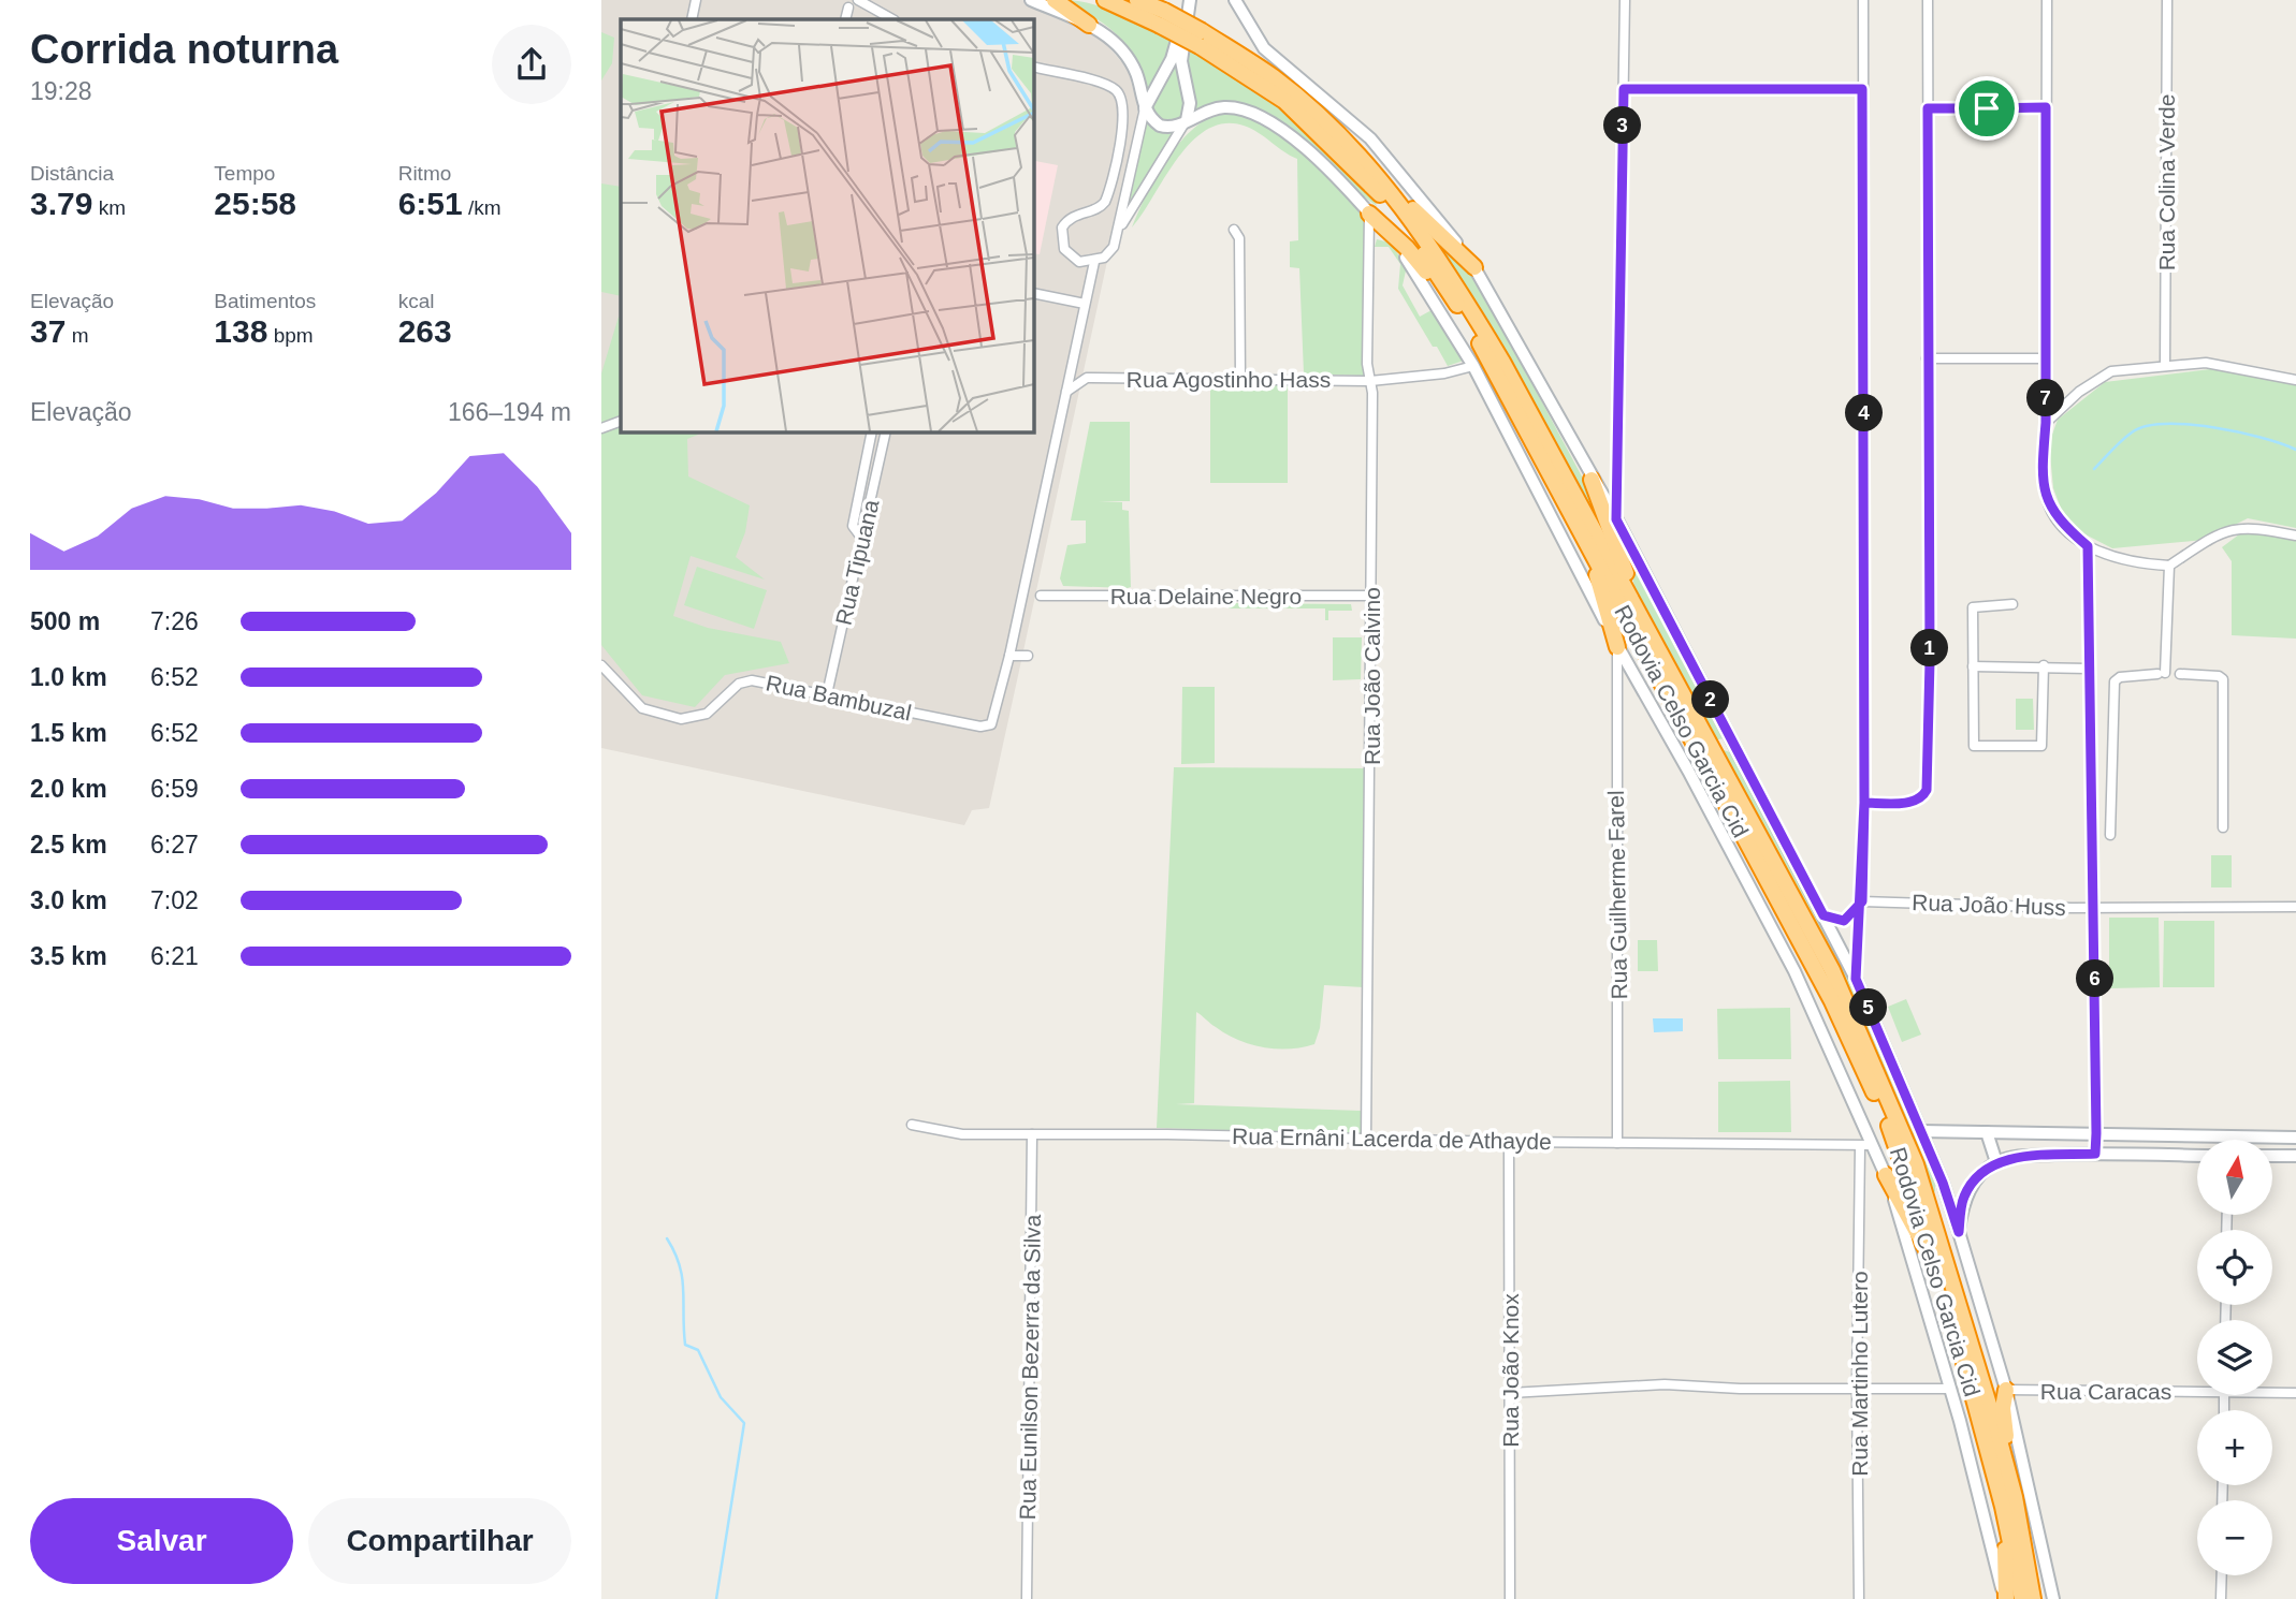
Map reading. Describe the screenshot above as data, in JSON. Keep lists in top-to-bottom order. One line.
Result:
{"streets":{"highway":["Rodovia Celso Garcia Cid"],"street":["Rua Colina Verde","Rua Agostinho Hass","Rua Tipuana","Rua Delaine Negro","Rua João Calvino","Rua Bambuzal","Rua Guilherme Farel","Rua João Huss","Rua Ernâni Lacerda de Athayde","Rua Eunilson Bezerra da Silva","Rua João Knox","Rua Martinho Lutero","Rua Caracas"]},"crossings":[["Rua Agostinho Hass","Rua João Calvino"],["Rua Agostinho Hass","Rua Bambuzal"],["Rua Agostinho Hass","Rodovia Celso Garcia Cid"],["Rua Tipuana","Rua Bambuzal"],["Rua Delaine Negro","Rua João Calvino"],["Rua João Calvino","Rodovia Celso Garcia Cid"],["Rua João Calvino","Rua Ernâni Lacerda de Athayde"],["Rodovia Celso Garcia Cid","Rua Guilherme Farel"],["Rodovia Celso Garcia Cid","Rua Ernâni Lacerda de Athayde"],["Rodovia Celso Garcia Cid","Rua Martinho Lutero"],["Rodovia Celso Garcia Cid","Rua Caracas"],["Rua Guilherme Farel","Rua Ernâni Lacerda de Athayde"],["Rua Ernâni Lacerda de Athayde","Rua Eunilson Bezerra da Silva"],["Rua Ernâni Lacerda de Athayde","Rua João Knox"],["Rua Ernâni Lacerda de Athayde","Rua Martinho Lutero"]],"north":"top","page":{"heading":["Corrida noturna","19:28"],"pins":["3","7","4","1","2","6","5"],"stats":[["Distância","3.79 km"],["Tempo","25:58"],["Ritmo","6:51 /km"],["Elevação","37 m"],["Batimentos","138 bpm"],["kcal","263"]],"chart":["Elevação","166–194 m"],"list":[{"name":"500 m","note":"7:26"},{"name":"1.0 km","note":"6:52"},{"name":"1.5 km","note":"6:52"},{"name":"2.0 km","note":"6:59"},{"name":"2.5 km","note":"6:27"},{"name":"3.0 km","note":"7:02"},{"name":"3.5 km","note":"6:21"}],"map_buttons":["+","−"],"buttons":["Salvar","Compartilhar"]}}
